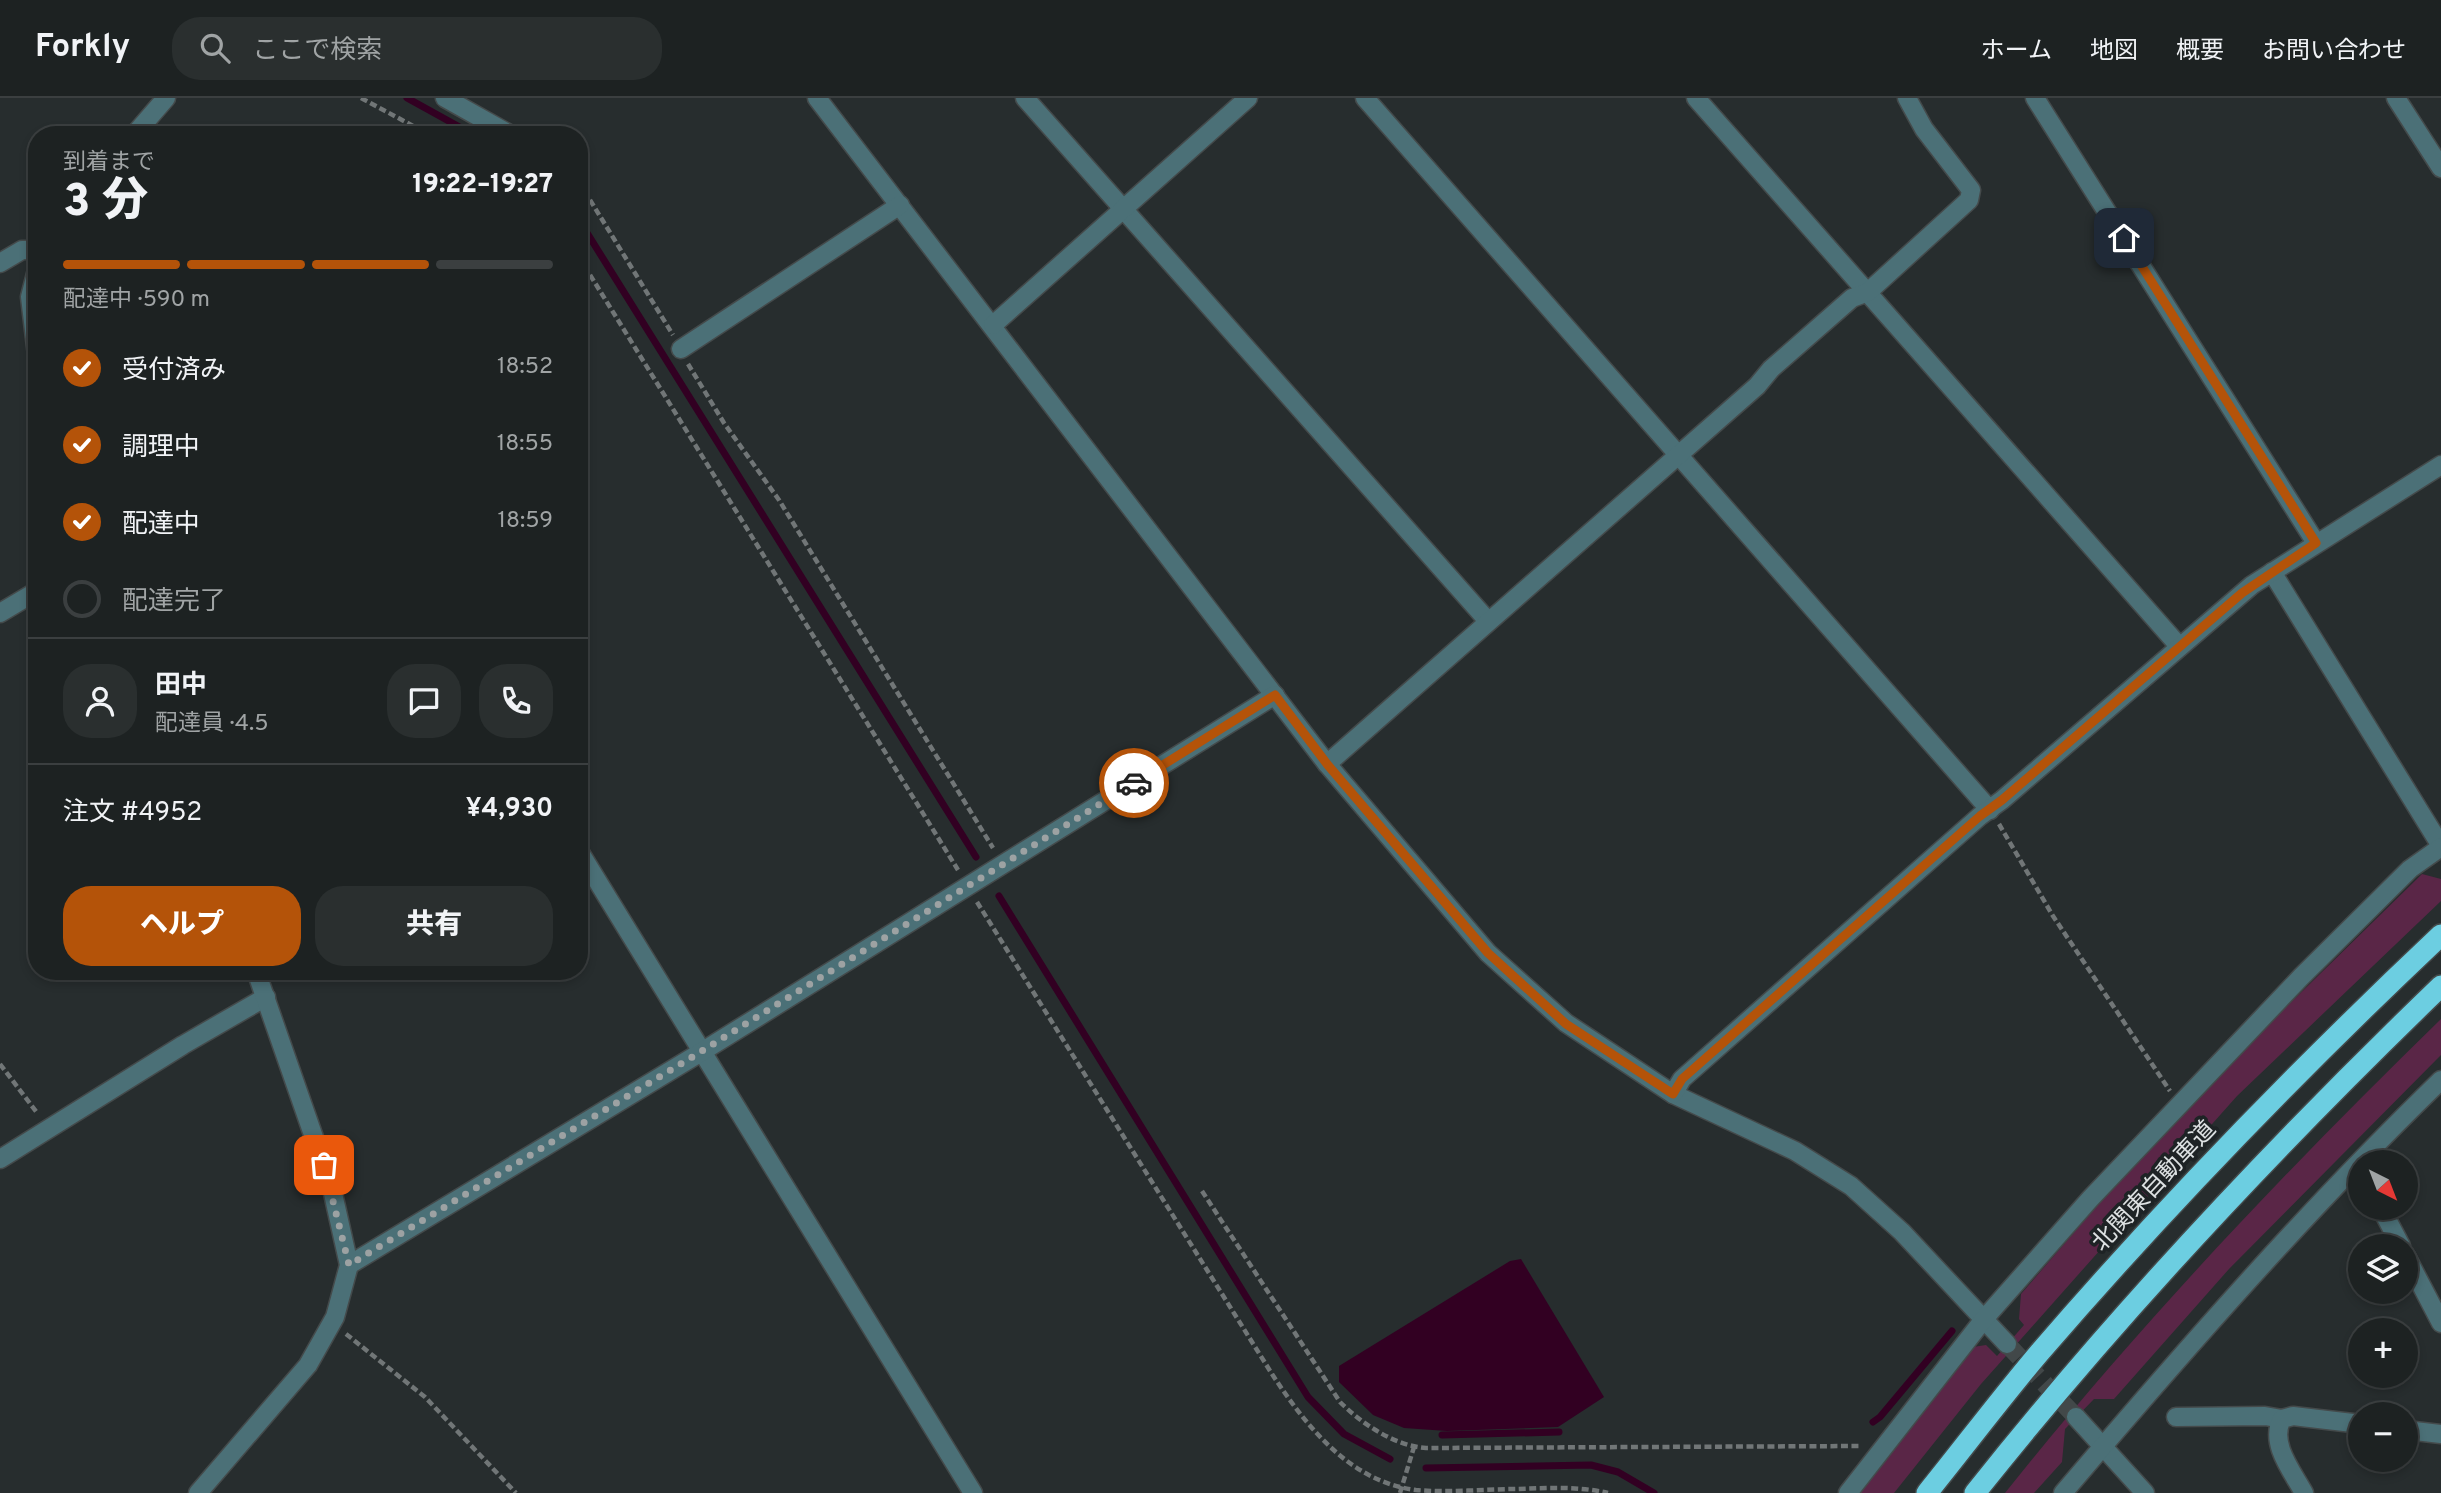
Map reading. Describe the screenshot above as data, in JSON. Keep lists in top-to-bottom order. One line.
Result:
{"streets":{"highway":["北関東自動車道"]},"north":"bottom right","page":{"header":"Forkly","search":"ここで検索","nav":["ホーム","地図","概要","お問い合わせ"],"heading":["3 分","到着まで","19:22–19:27"],"panel":["田中","配達員 · 4.5","注文 #4952","¥4,930"],"bar":"配達中 · 590 m","list":[["受付済み","18:52"],["調理中","18:55"],["配達中","18:59"],"配達完了"],"buttons":["ヘルプ","共有"],"map_buttons":["+","−"]}}
